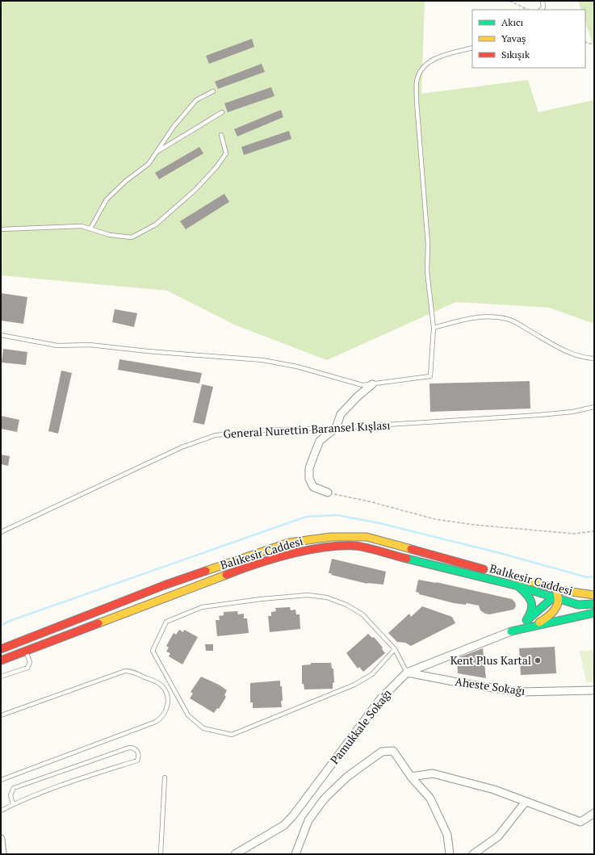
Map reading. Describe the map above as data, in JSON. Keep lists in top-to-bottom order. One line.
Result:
{"streets":{"main road":["Balıkesir Caddesi"],"street":["Aheste Sokağı","Pamukkale Sokağı"],"lane":["General Nurettin Baransel Kışlası"]},"crossings":[["Aheste Sokağı","Pamukkale Sokağı"]],"places":["Kent Plus Kartal"],"legend":["Akıcı","Yavaş","Sıkışık"]}
